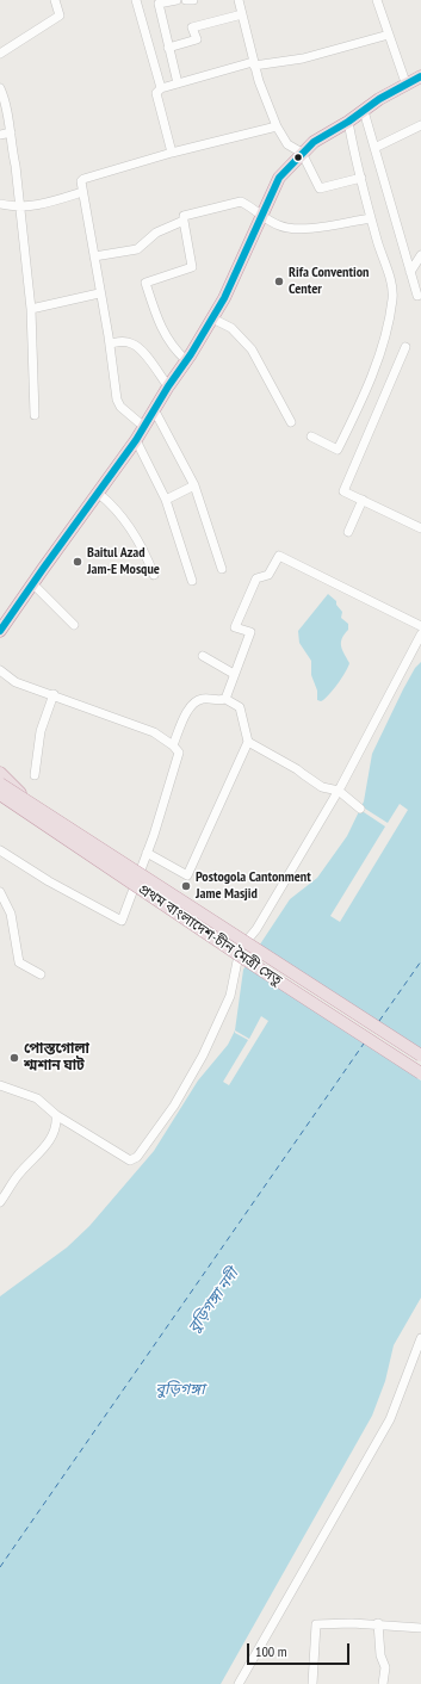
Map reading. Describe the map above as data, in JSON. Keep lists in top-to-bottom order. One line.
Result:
{"streets":{"highway":["প্রথম বাংলাদেশ-চীন মৈত্রী সেতু"]},"water":["বুড়িগঙ্গা নদী","বুড়িগঙ্গা"],"places":["Rifa Convention Center","Baitul Azad Jam-E Mosque","Postogola Cantonment Jame Masjid","পোস্তগোলা শ্মশান ঘাট"],"scale_bar":"100 m"}
